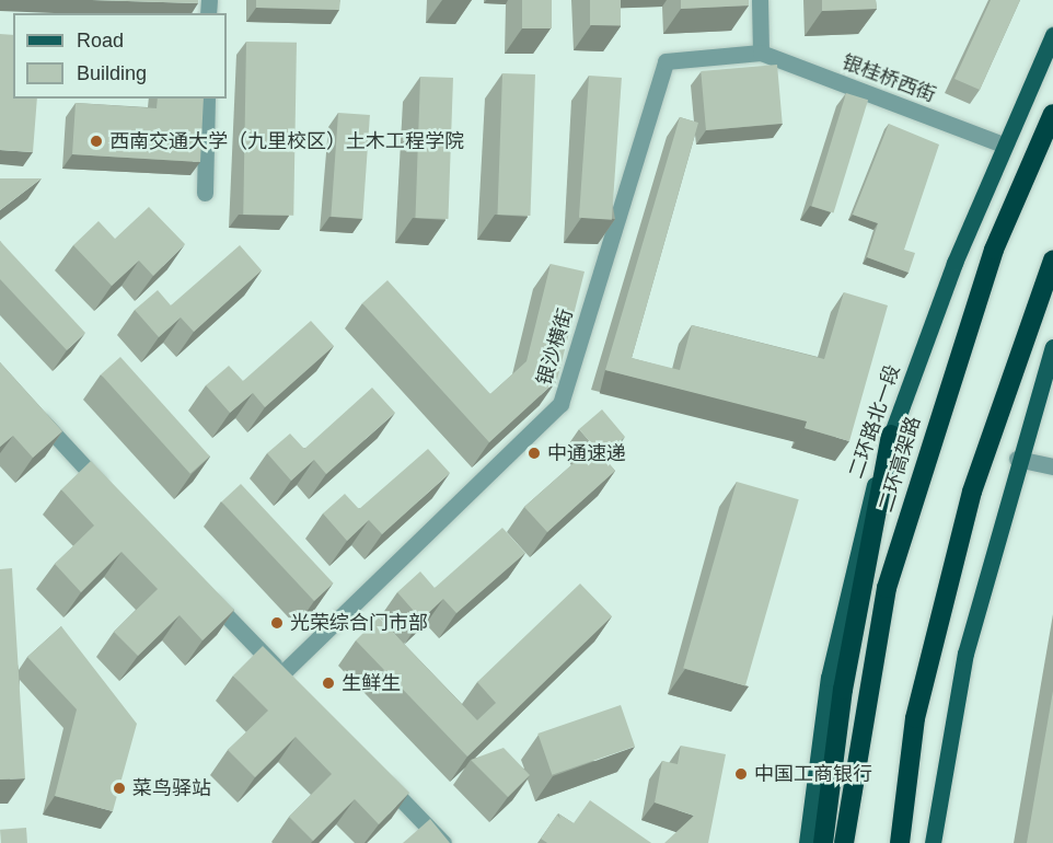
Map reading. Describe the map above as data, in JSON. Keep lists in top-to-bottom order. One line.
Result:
{"streets":{"highway":["二环高架路"],"main road":["二环路北一段"],"street":["银桂桥西街","银沙横街"]},"crossings":[["银桂桥西街","银沙横街"],["银桂桥西街","二环路北一段"]],"places":["西南交通大学（九里校区）土木工程学院","中通速递","光荣综合门市部","生鲜生","中国工商银行","菜鸟驿站"],"legend":["Road","Building"]}
